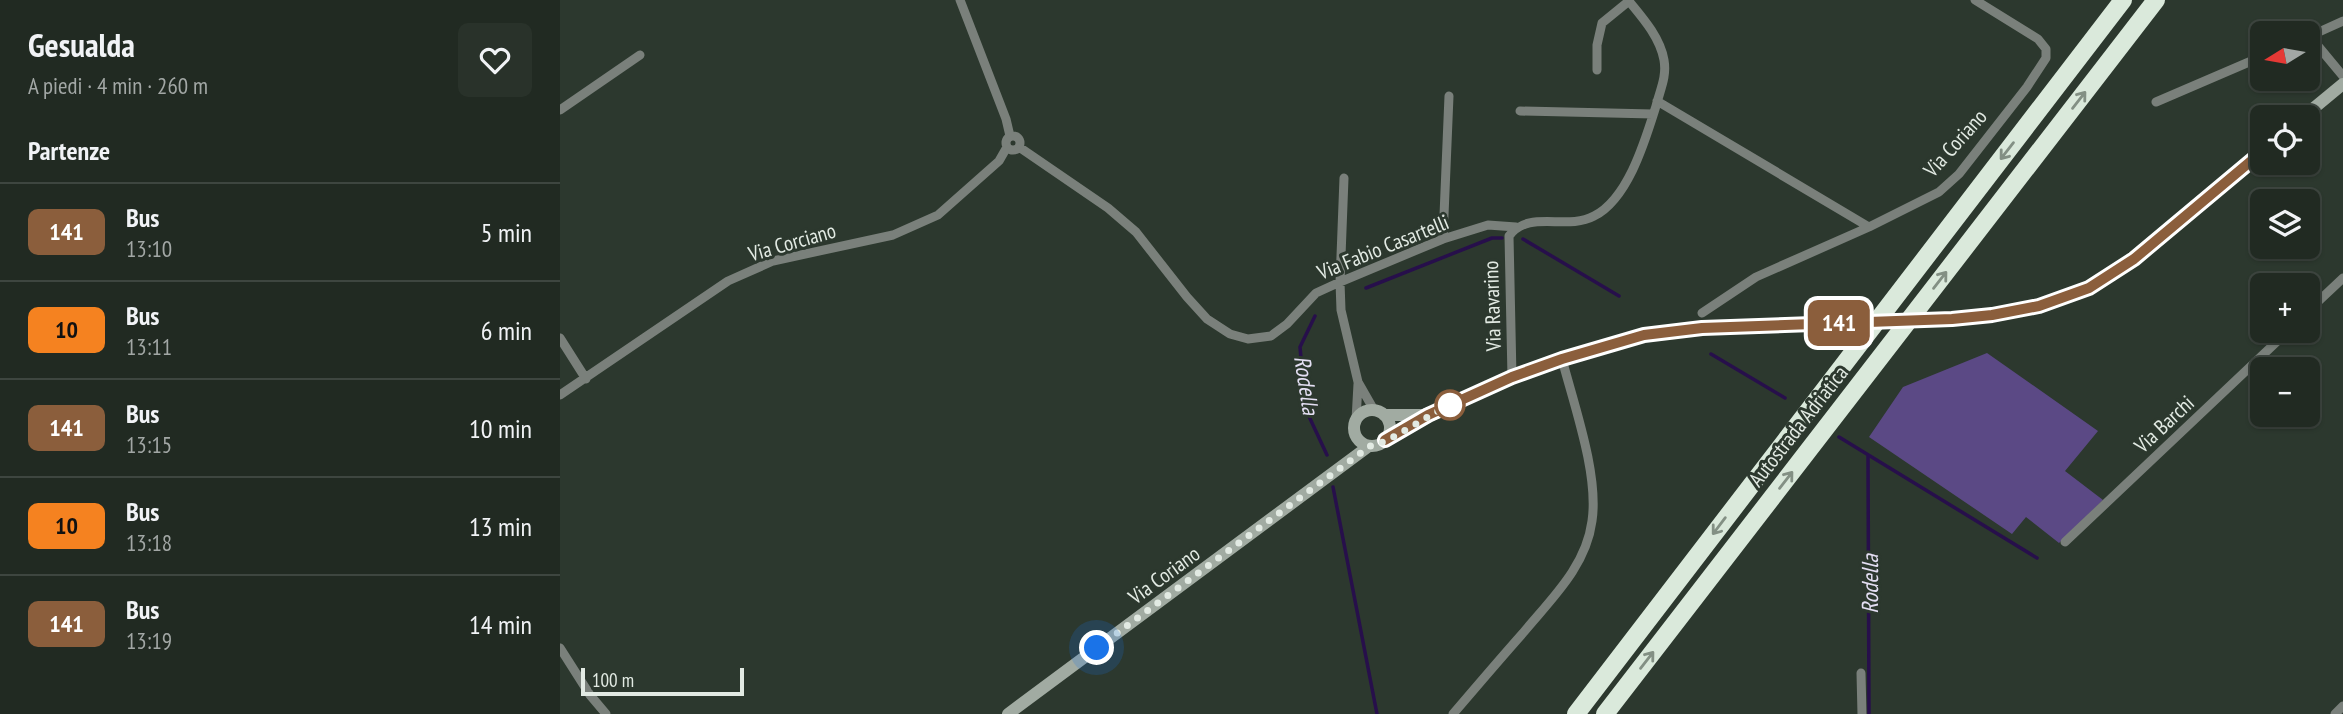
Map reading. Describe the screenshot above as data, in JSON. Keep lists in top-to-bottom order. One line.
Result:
{"streets":{"highway":["Autostrada Adriatica"],"main road":["Via Coriano"],"street":["Via Corciano","Via Fabio Casartelli","Via Ravarino","Via Barchi"]},"crossings":[["Via Corciano","Via Fabio Casartelli"],["Via Fabio Casartelli","Via Ravarino"]],"water":["Rodella"],"lines":["bus line 141"],"scale_bar":"100 m","north":"left","page":{"heading":[["Gesualda","A piedi · 4 min · 260 m"],"Partenze"],"on_map":"141","map_buttons":["+","−"],"list":[{"mark":"141","name":"Bus","note":"13:10","value":"5 min"},{"mark":"10","name":"Bus","note":"13:11","value":"6 min"},{"mark":"141","name":"Bus","note":"13:15","value":"10 min"},{"mark":"10","name":"Bus","note":"13:18","value":"13 min"},{"mark":"141","name":"Bus","note":"13:19","value":"14 min"}],"scale":"100 m"}}
